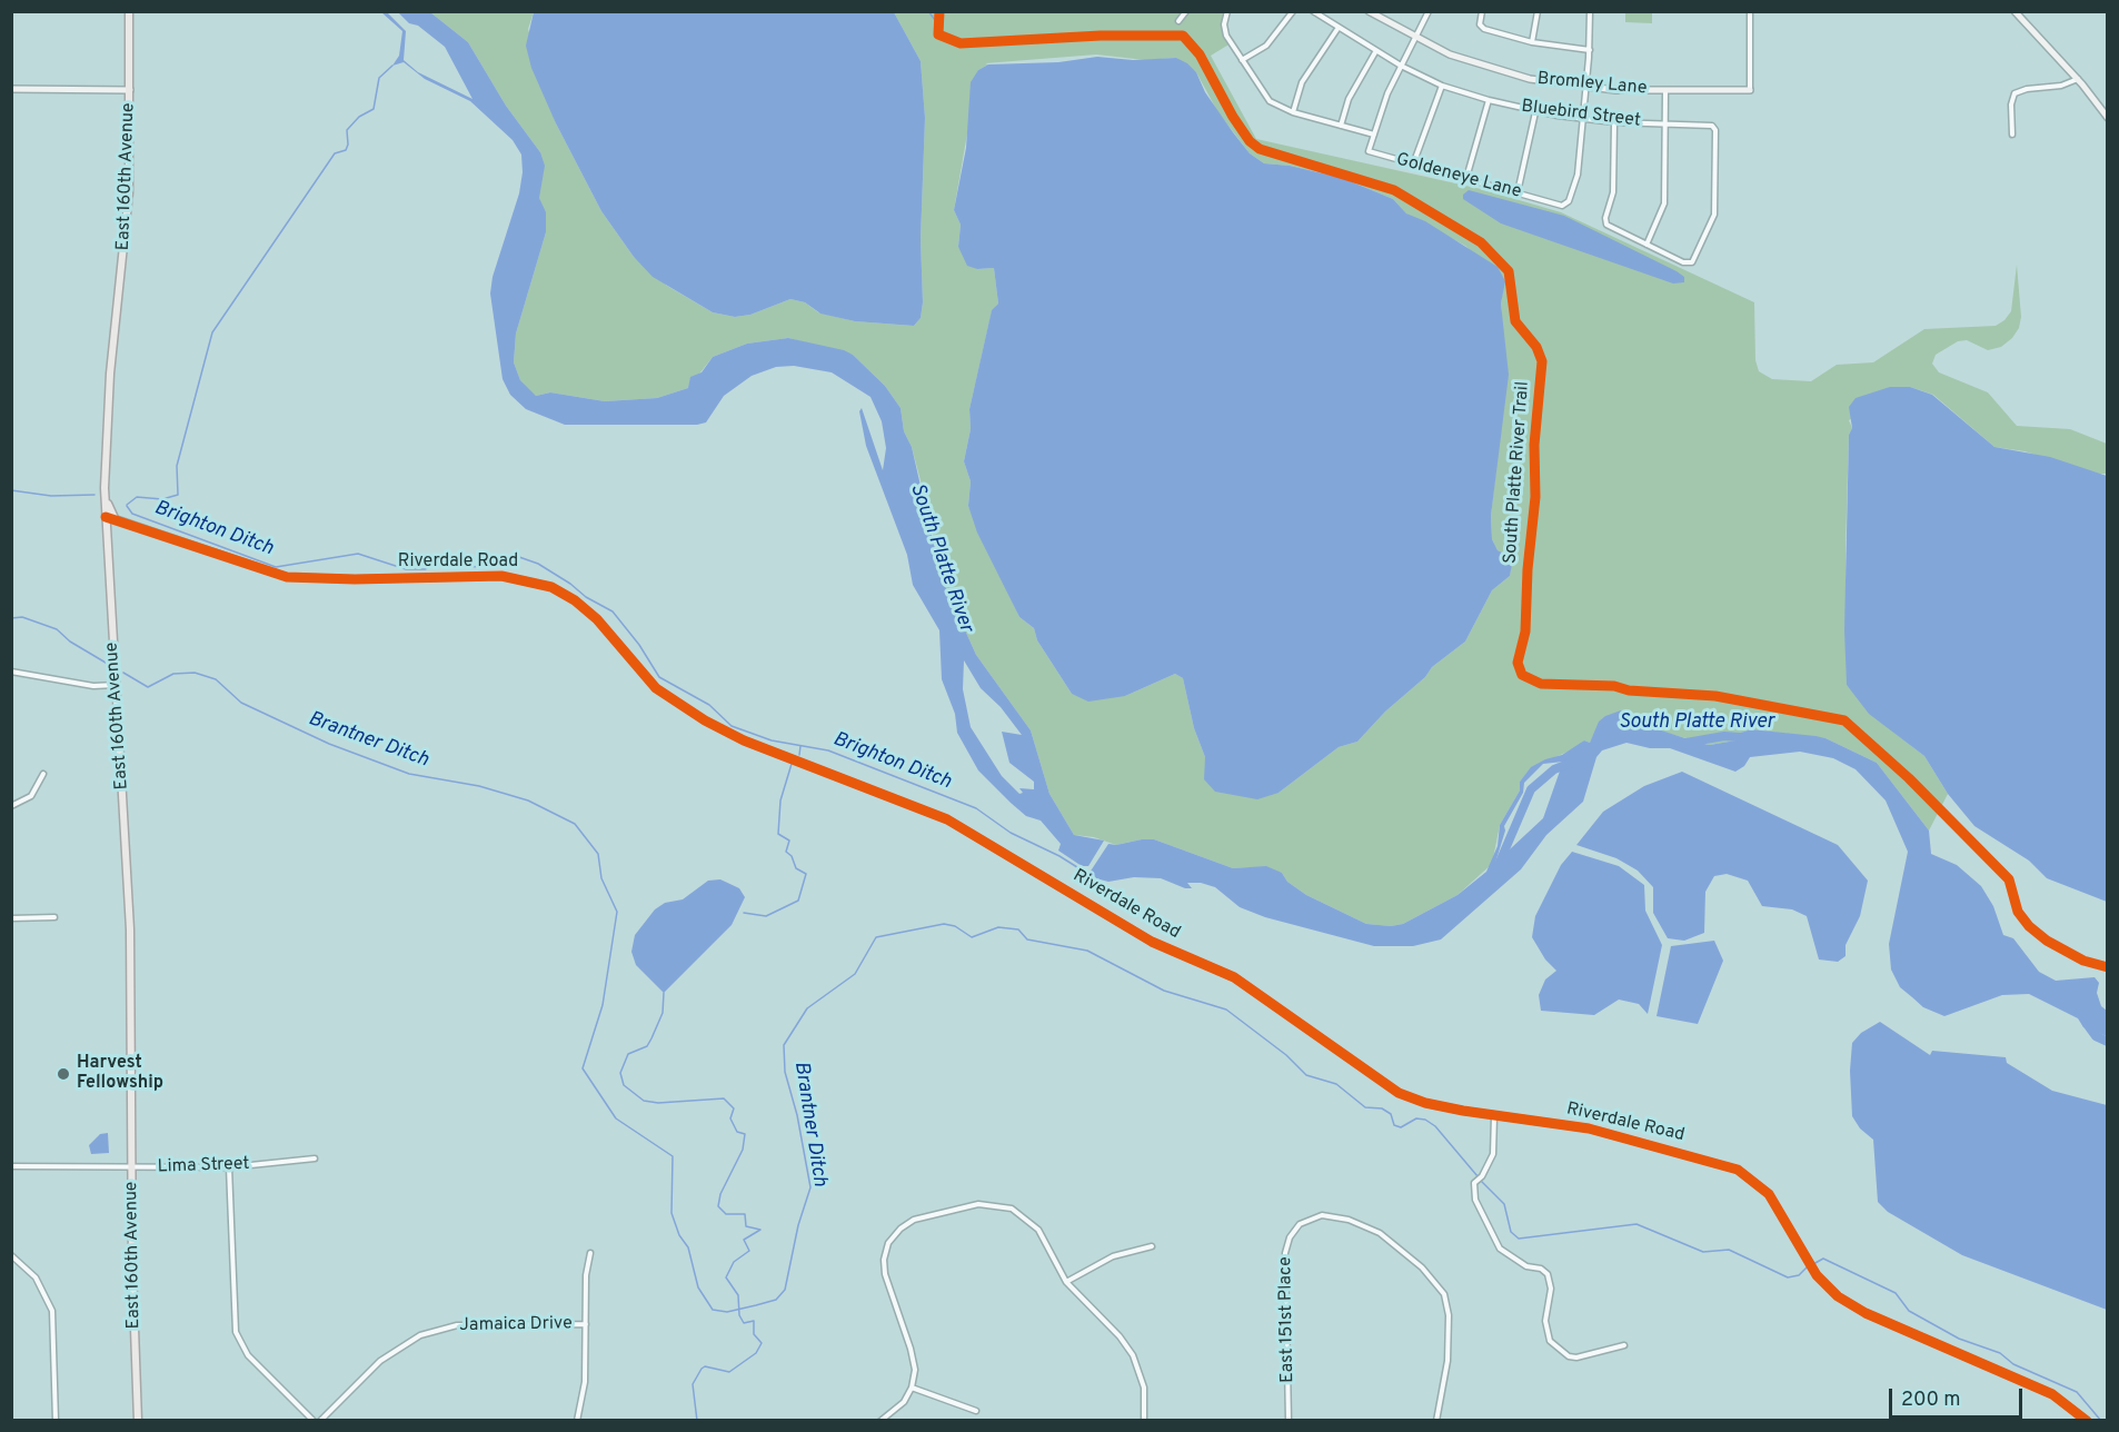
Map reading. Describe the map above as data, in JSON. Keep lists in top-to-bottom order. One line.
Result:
{"streets":{"main road":["East 160th Avenue"],"street":["Bromley Lane","Bluebird Street","Goldeneye Lane","Riverdale Road","Lima Street","East 151st Place","Jamaica Drive"],"cycle path":["South Platte River Trail"]},"crossings":[["Bluebird Street","Goldeneye Lane"],["East 160th Avenue","Riverdale Road"],["East 160th Avenue","Lima Street"]],"water":["Brighton Ditch","South Platte River","Brantner Ditch"],"places":["Harvest Fellowship"],"scale_bar":"200 m"}
